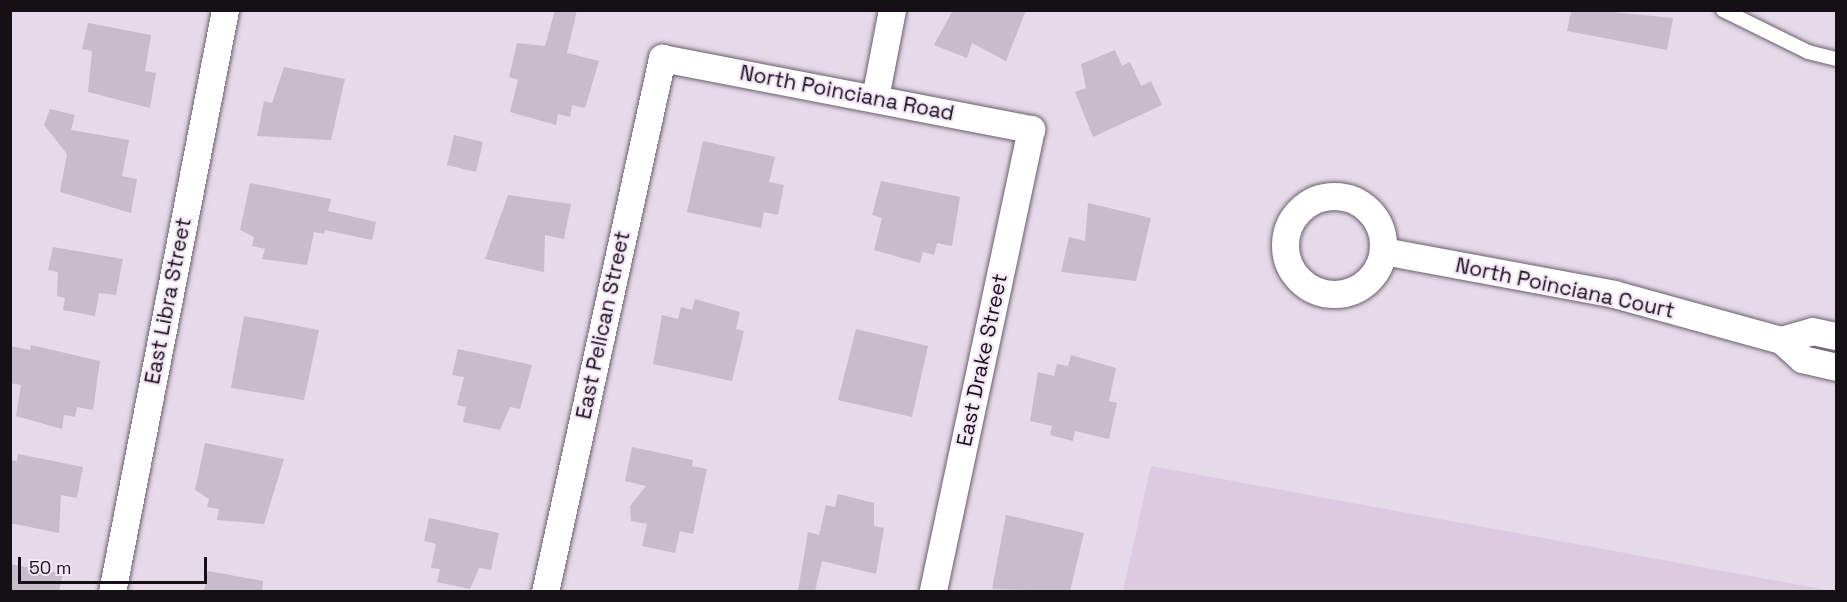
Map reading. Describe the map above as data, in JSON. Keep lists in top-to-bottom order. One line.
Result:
{"streets":{"street":["North Poinciana Road","North Poinciana Court","East Libra Street","East Pelican Street","East Drake Street"]},"crossings":[["North Poinciana Road","East Pelican Street"],["North Poinciana Road","East Drake Street"]],"scale_bar":"50 m"}
